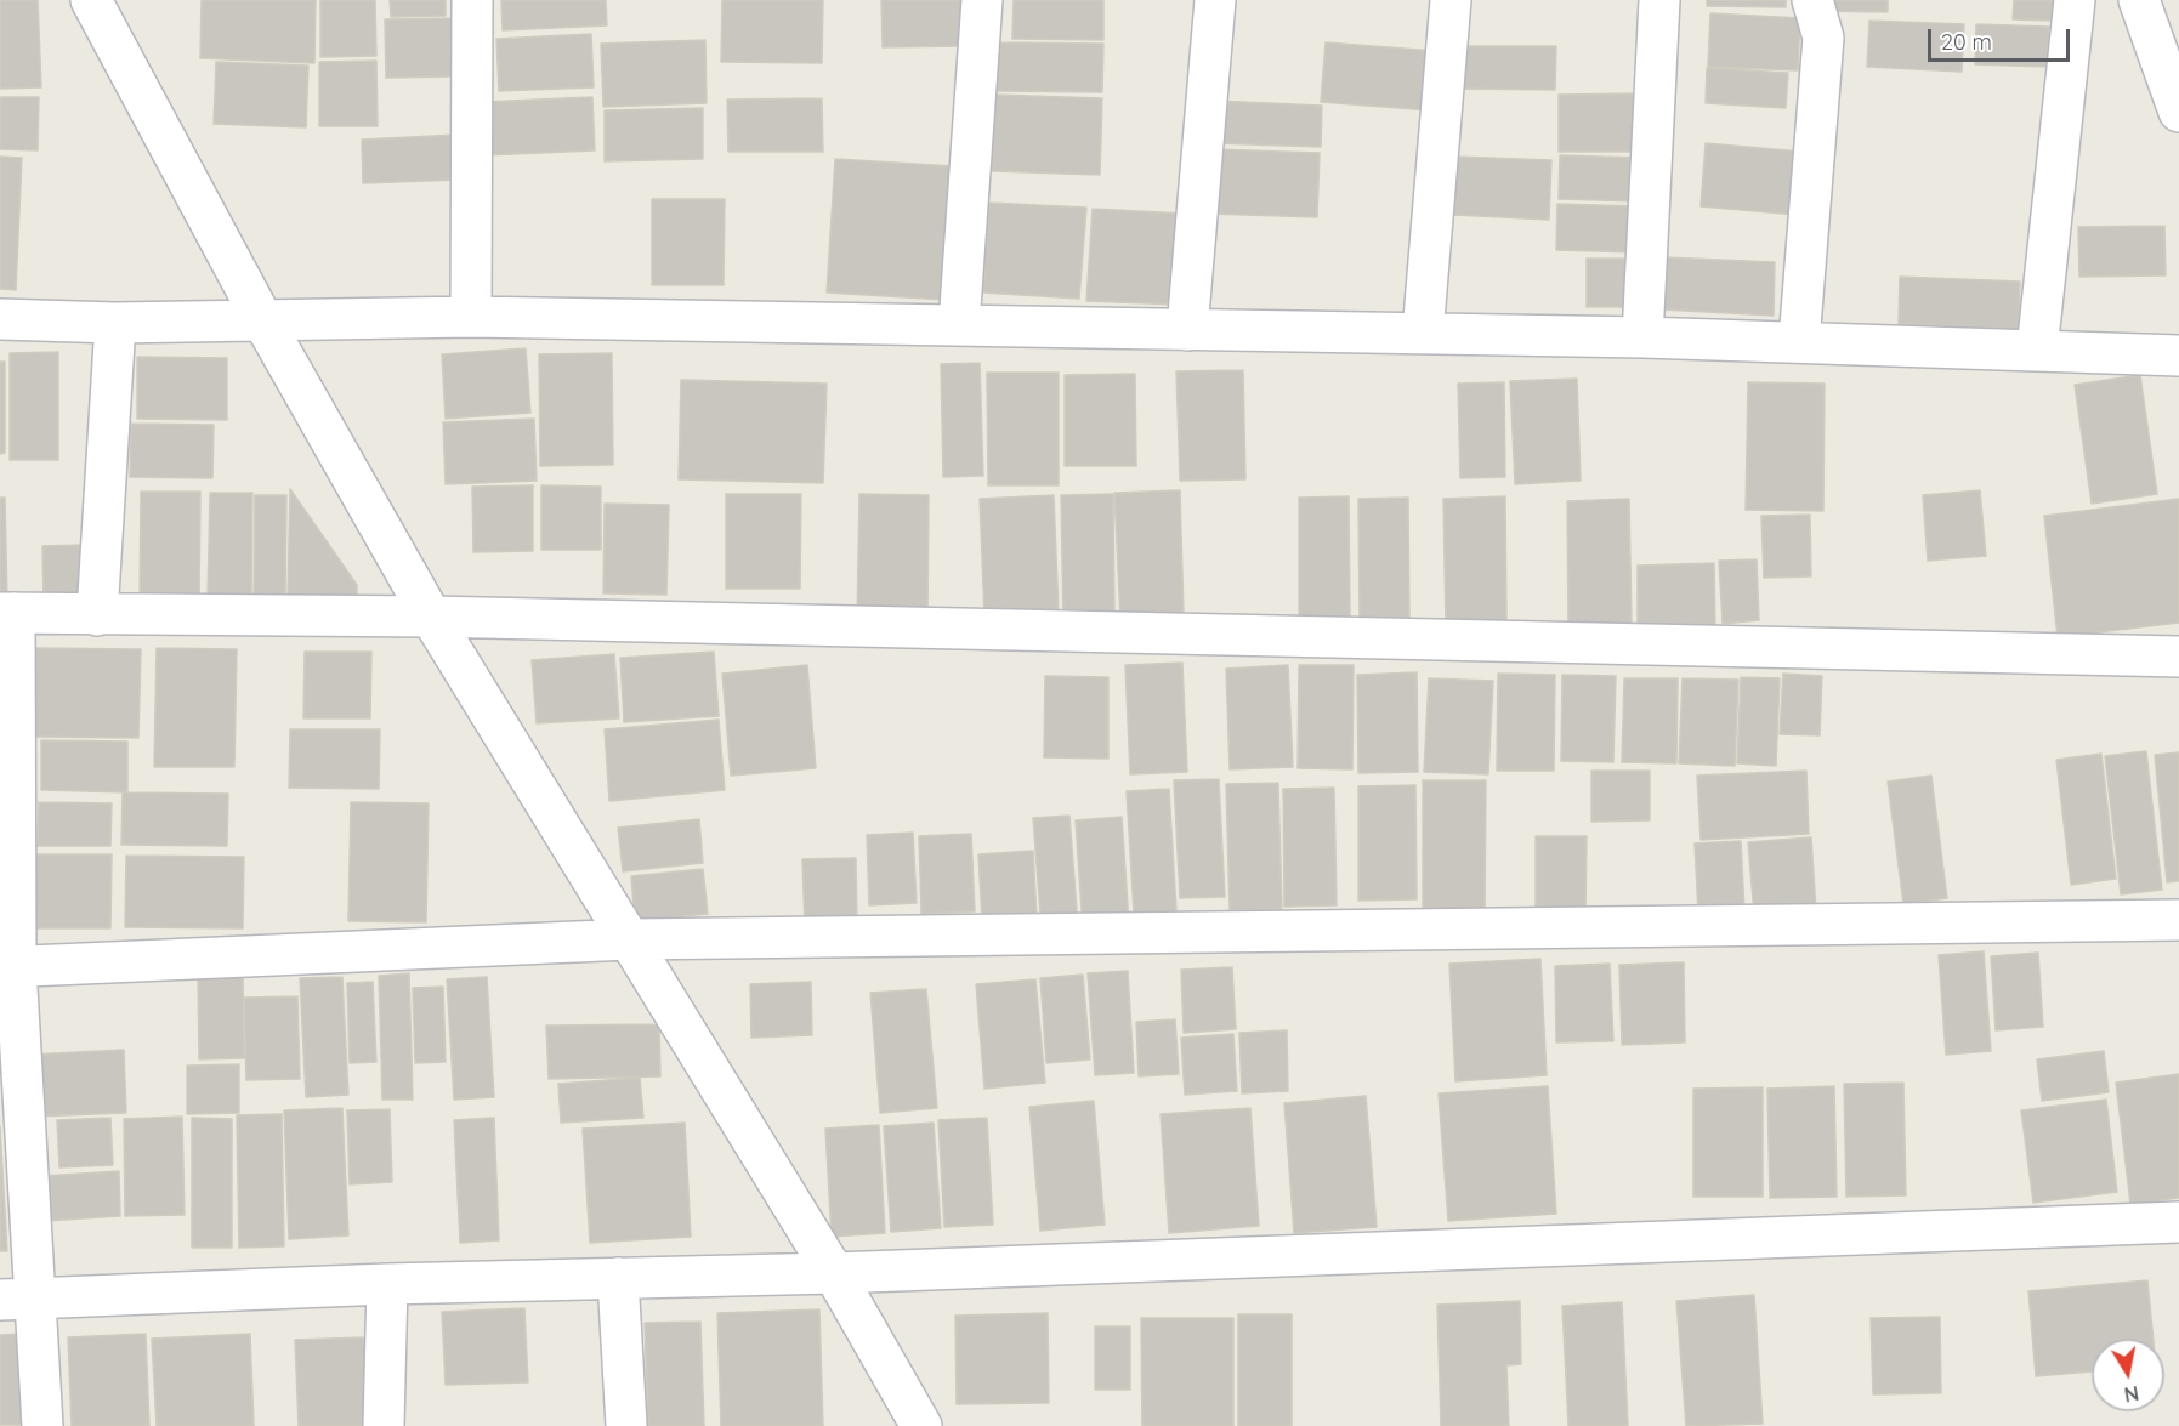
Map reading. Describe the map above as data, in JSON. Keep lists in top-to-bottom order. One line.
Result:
{"scale_bar":"20 m","north":"bottom"}
